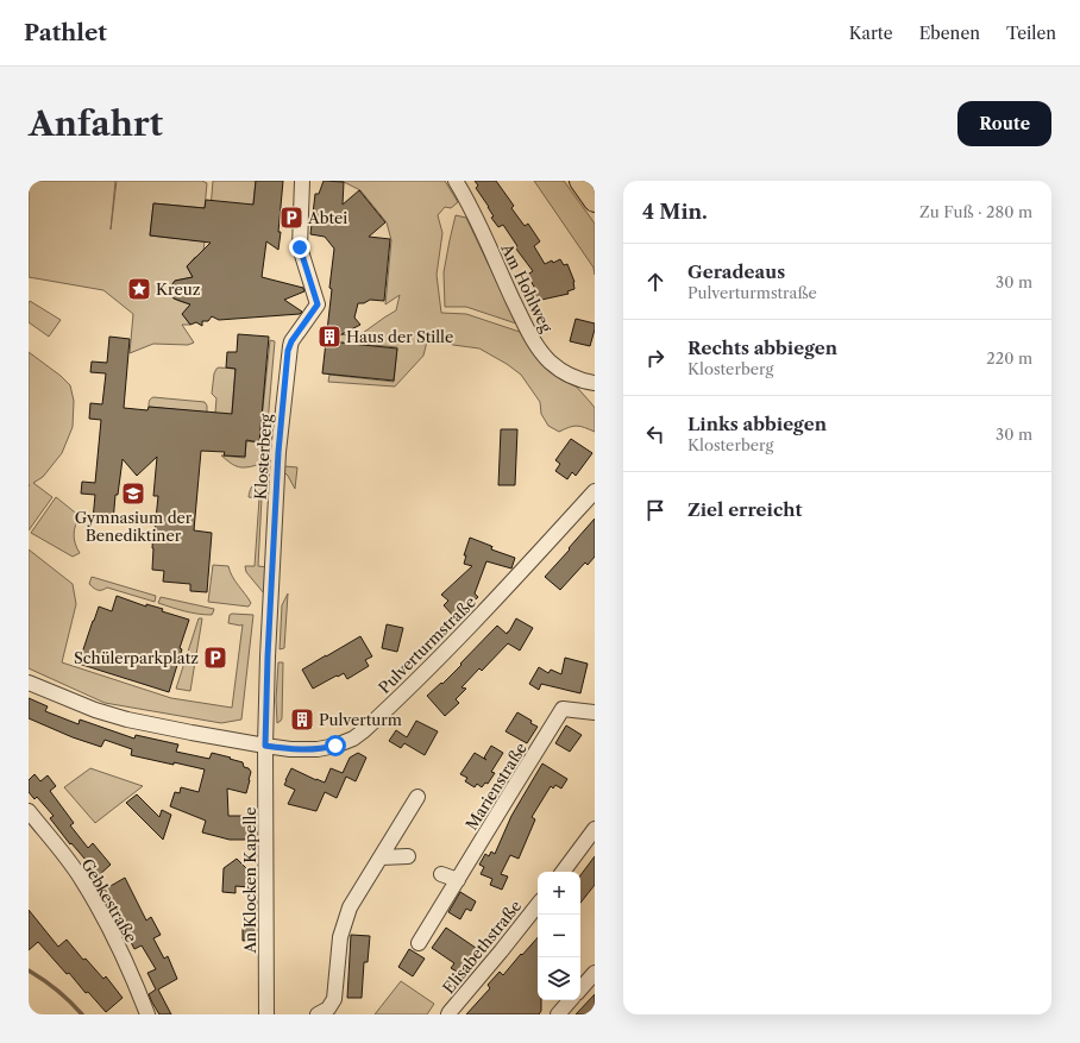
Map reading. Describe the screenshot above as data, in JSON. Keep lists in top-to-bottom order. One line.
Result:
{"streets":{"street":["Am Hohlweg","Klosterberg","Pulverturmstraße","Marienstraße","An Klocken Kapelle","Gebkestraße","Elisabethstraße"]},"crossings":[["Klosterberg","Pulverturmstraße"],["Klosterberg","An Klocken Kapelle"],["Pulverturmstraße","An Klocken Kapelle"]],"places":{"parking":["Abtei","Schülerparkplatz"],"place":["Kreuz"],"building":["Haus der Stille","Pulverturm"],"school or university":["Gymnasium der Benediktiner"]},"page":{"header":"Pathlet","nav":["Karte","Ebenen","Teilen"],"buttons":"Route","title":"Anfahrt","heading":["4 Min.","Zu Fuß · 280 m"],"list":[["Geradeaus","Pulverturmstraße","30 m"],["Rechts abbiegen","Klosterberg","220 m"],["Links abbiegen","Klosterberg","30 m"],"Ziel erreicht"],"map_buttons":["+","−"]}}
